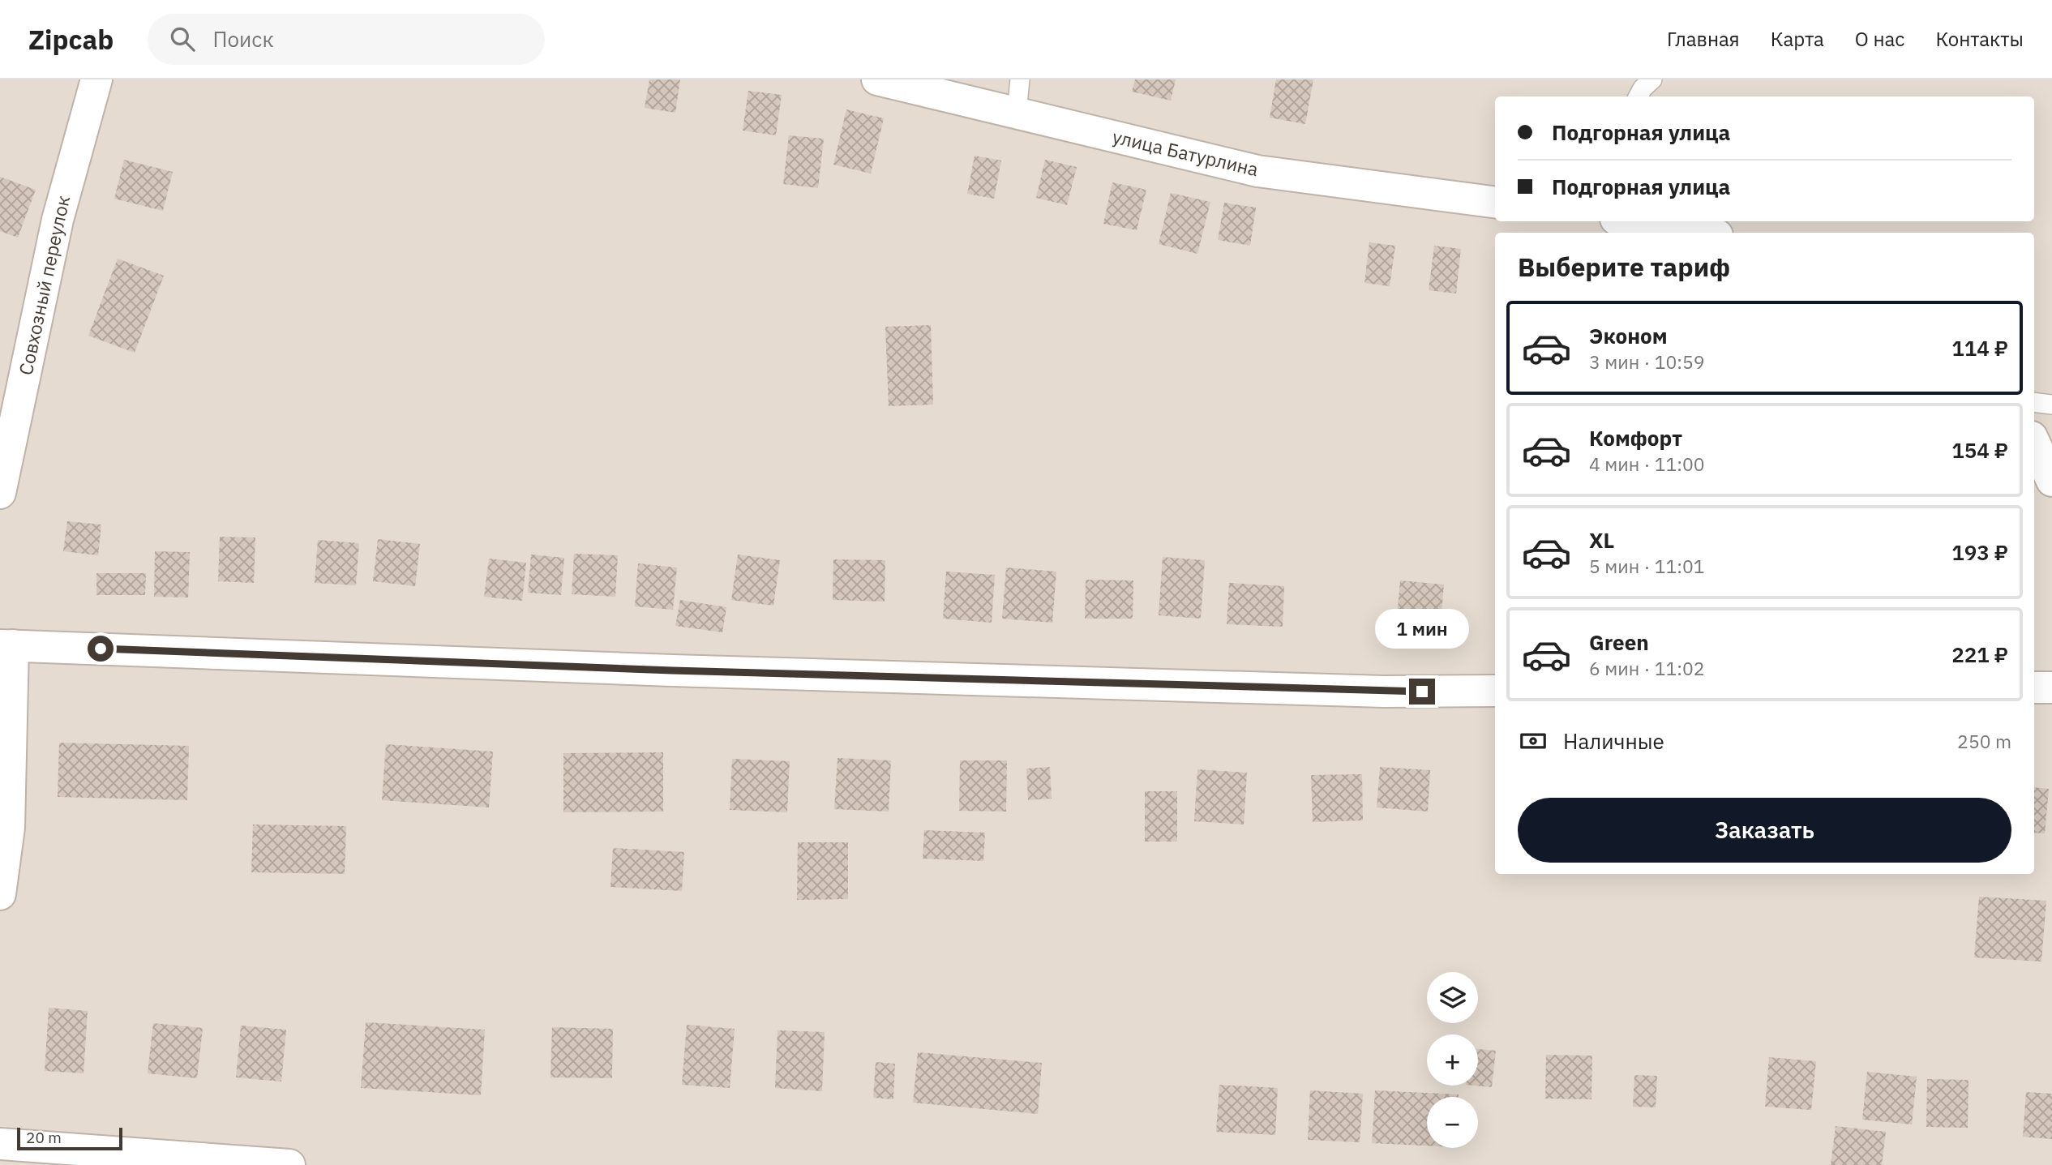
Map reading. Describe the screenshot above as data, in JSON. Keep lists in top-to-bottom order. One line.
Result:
{"streets":{"street":["улица Батурлина","Совхозный переулок"]},"scale_bar":"20 m","page":{"header":"Zipcab","search":"Поиск","nav":["Главная","Карта","О нас","Контакты"],"banner":["Подгорная улица","Подгорная улица"],"heading":"Выберите тариф","list":[{"name":"Эконом","note":"3 мин · 10:59","value":"114 ₽"},{"name":"Комфорт","note":"4 мин · 11:00","value":"154 ₽"},{"name":"XL","note":"5 мин · 11:01","value":"193 ₽"},{"name":"Green","note":"6 мин · 11:02","value":"221 ₽"}],"bubble":"1 мин","pay":["Наличные","250 m"],"buttons":"Заказать","map_buttons":["+","−"],"scale":"20 m"}}
